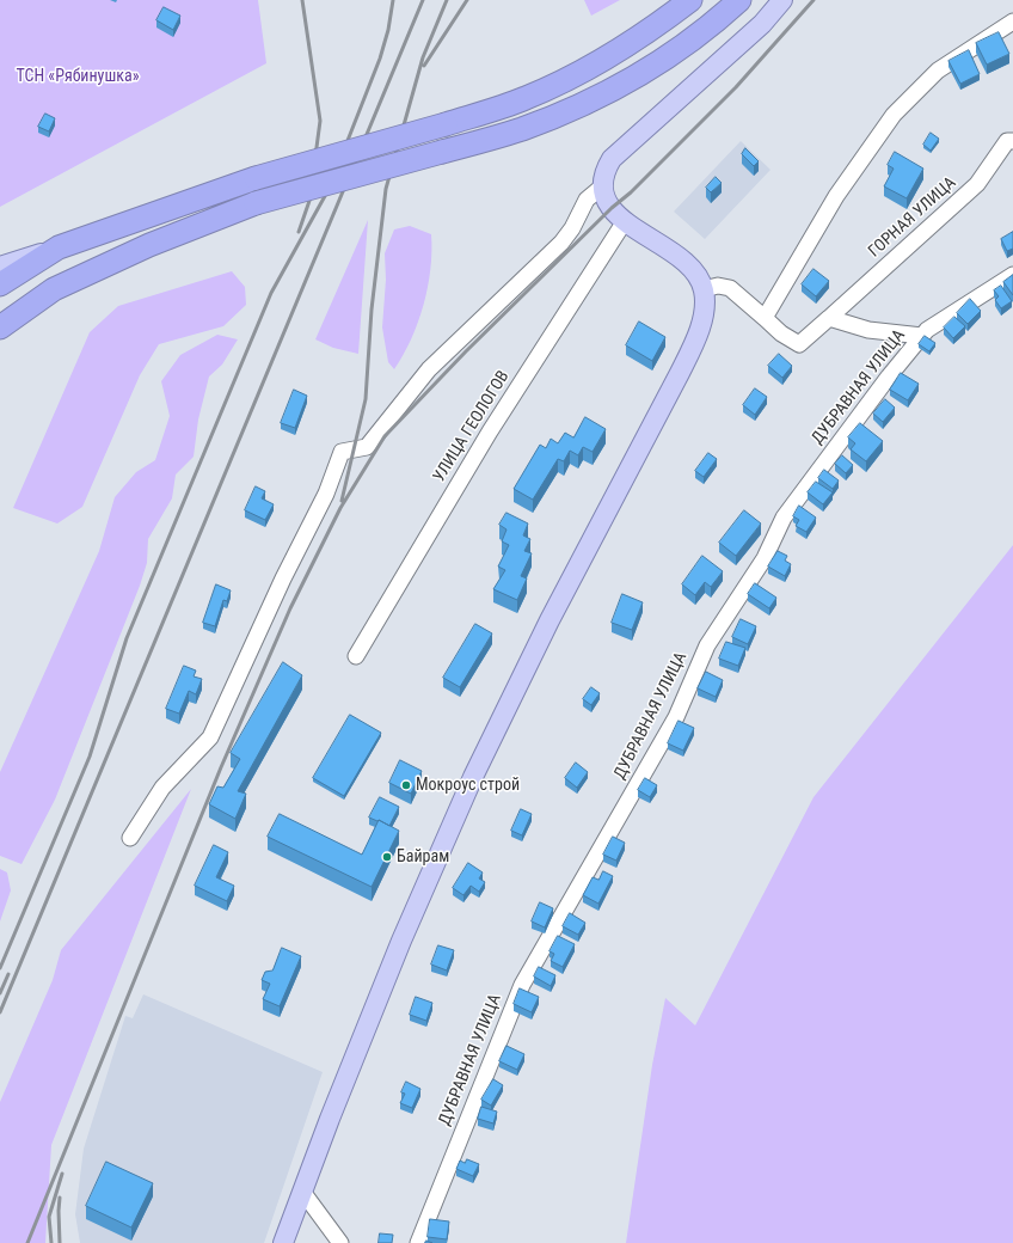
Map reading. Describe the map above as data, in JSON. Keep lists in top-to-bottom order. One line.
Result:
{"streets":{"street":["ГОРНАЯ УЛИЦА","ДУБРАВНАЯ УЛИЦА","УЛИЦА ГЕОЛОГОВ"]},"parks":["ТСН «Рябинушка»"],"places":["Мокроус строй","Байрам"]}
